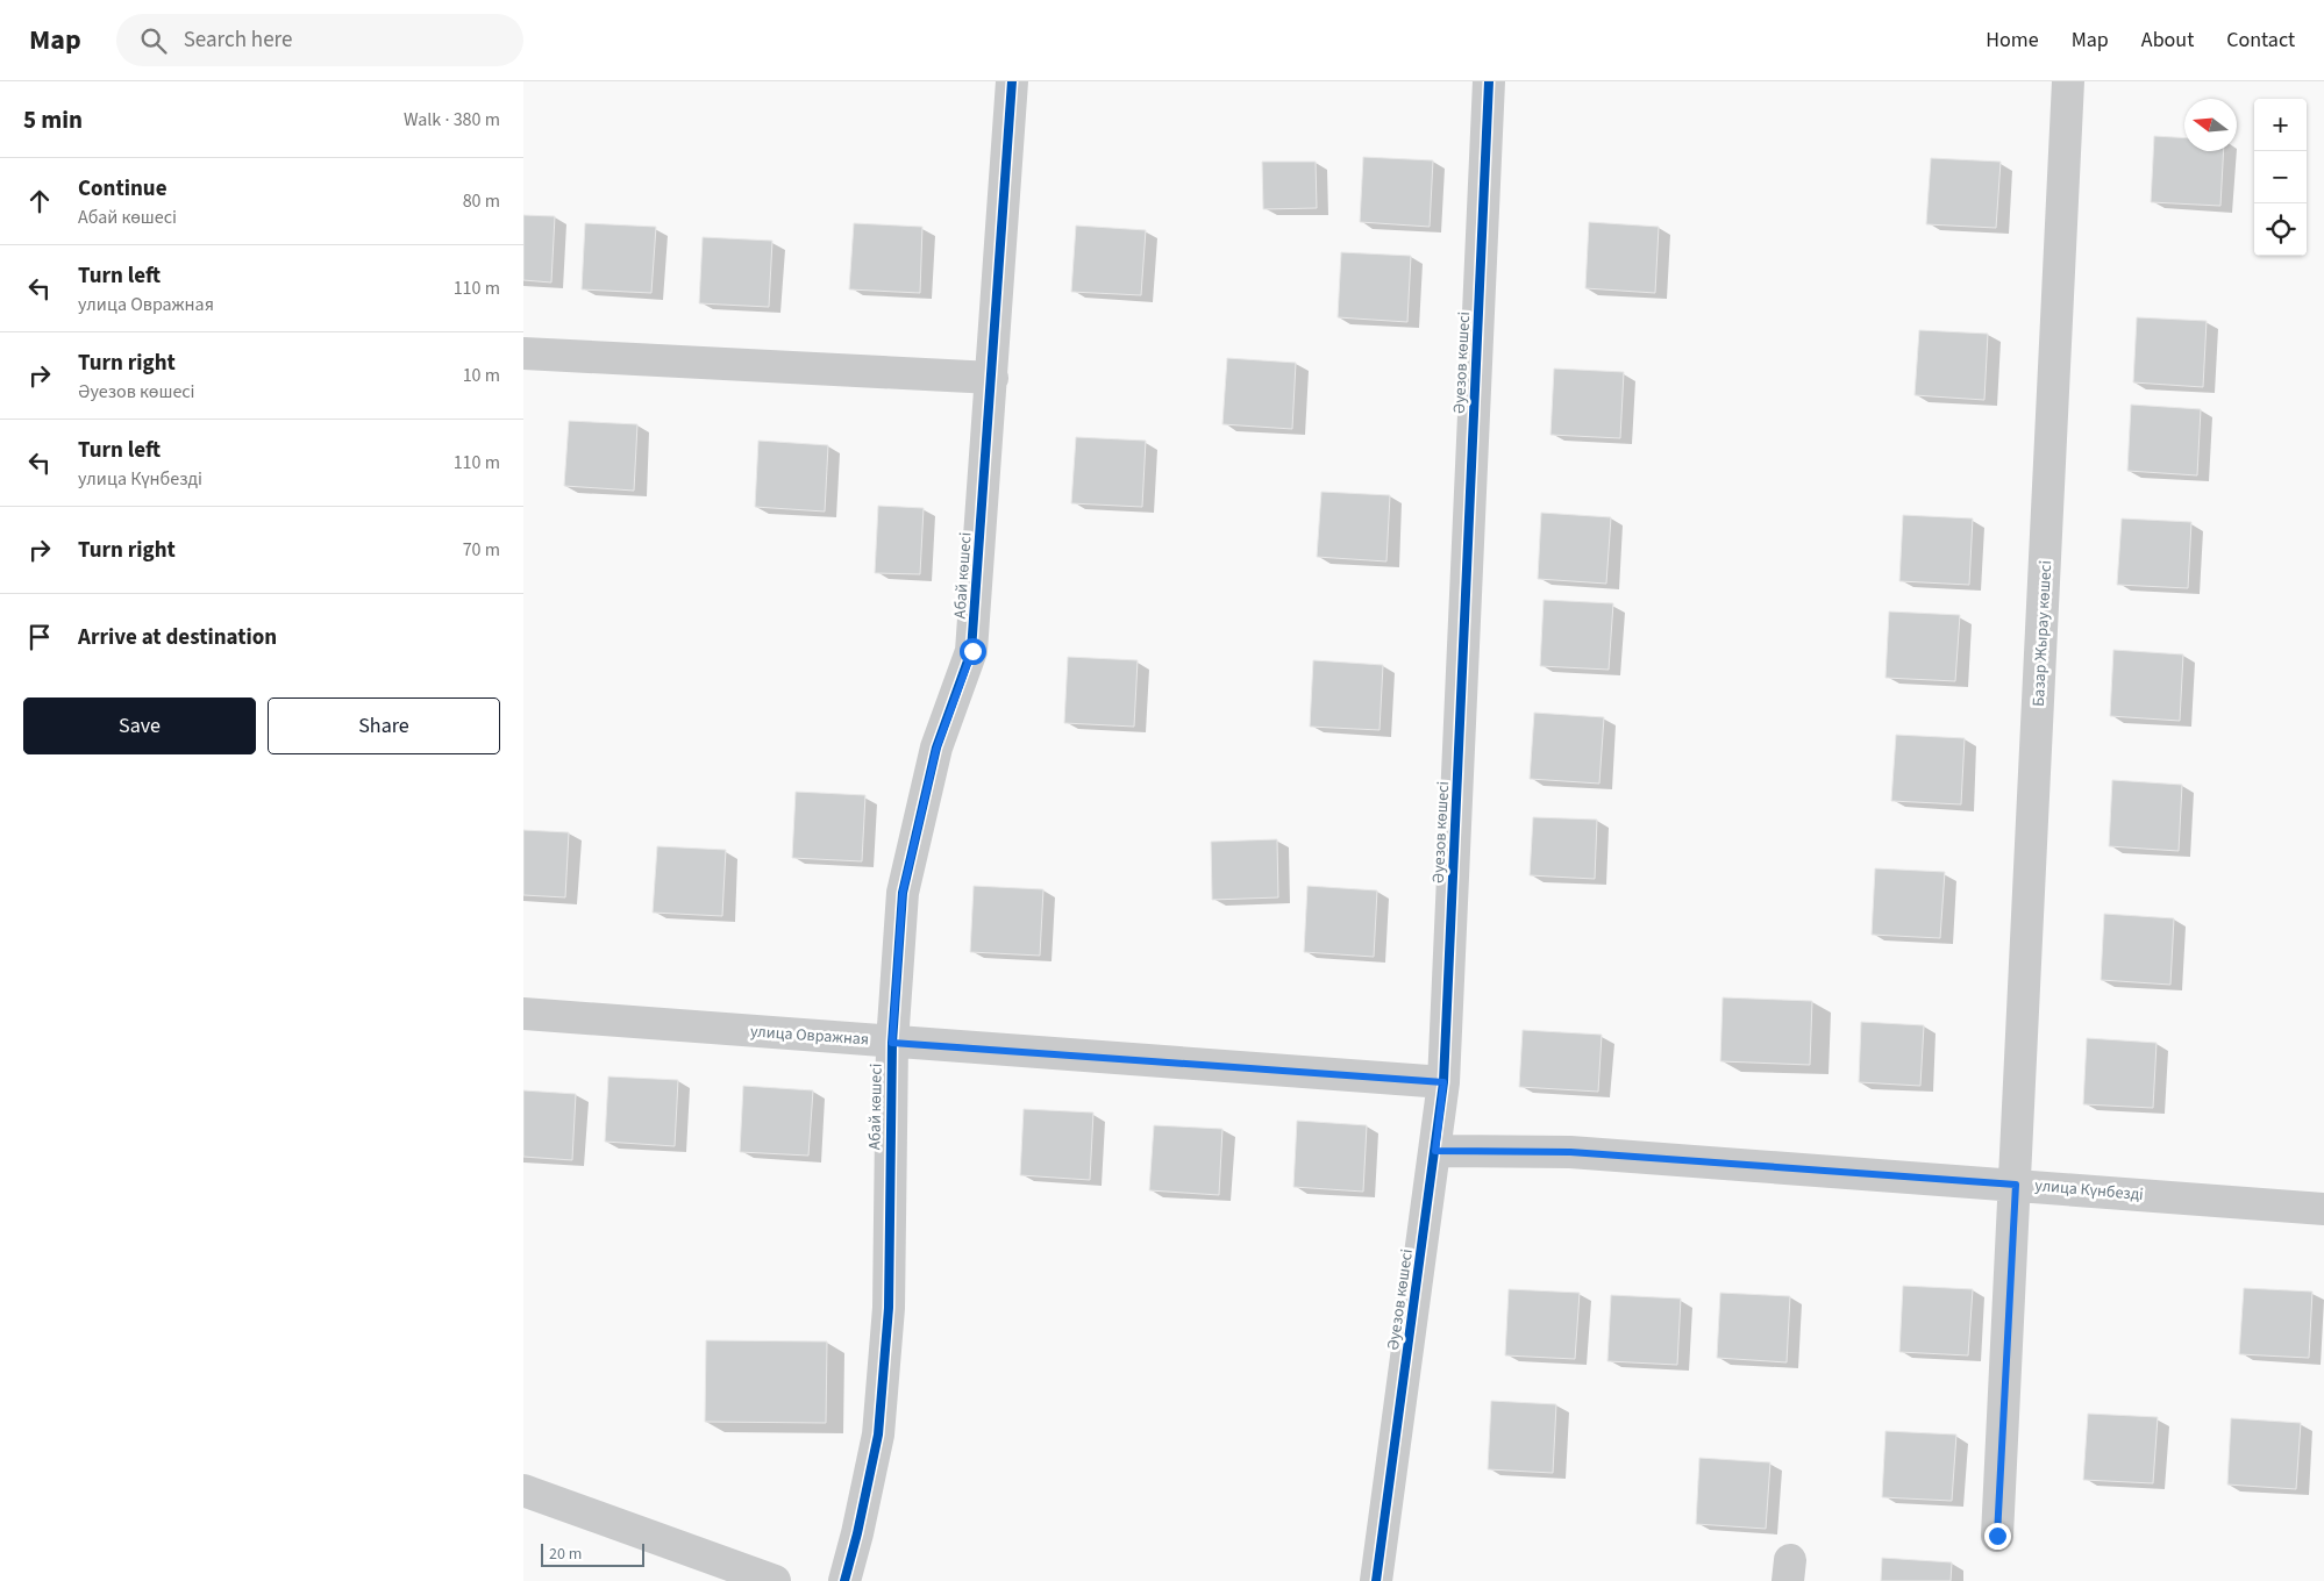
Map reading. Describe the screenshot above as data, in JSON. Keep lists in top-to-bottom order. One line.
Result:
{"streets":{"street":["Әуезов көшесі","Абай көшесі","Базар Жырау көшесі","улица Овражная","улица Күнбезді"]},"crossings":[["Әуезов көшесі","улица Овражная"],["Әуезов көшесі","улица Күнбезді"],["Абай көшесі","улица Овражная"],["Базар Жырау көшесі","улица Күнбезді"]],"scale_bar":"20 m","north":"left","page":{"header":"Map","search":"Search here","nav":["Home","Map","About","Contact"],"heading":["5 min","Walk · 380 m"],"map_buttons":["+","−"],"list":[["Continue","Абай көшесі","80 m"],["Turn left","улица Овражная","110 m"],["Turn right","Әуезов көшесі","10 m"],["Turn left","улица Күнбезді","110 m"],["Turn right","70 m"],"Arrive at destination"],"buttons":["Save","Share"],"scale":"20 m"}}
